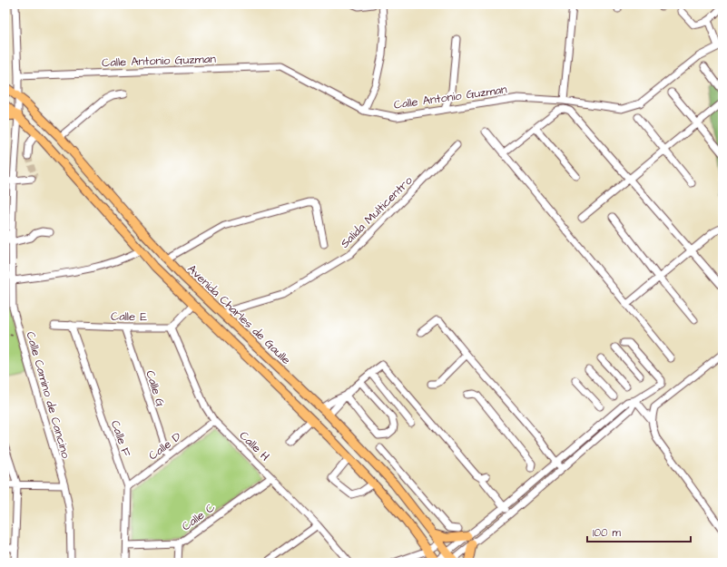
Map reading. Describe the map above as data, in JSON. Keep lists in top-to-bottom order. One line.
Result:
{"streets":{"main road":["Avenida Charles de Gaulle"],"street":["Calle Antonio Guzman","Salida Multicentro","Calle E","Calle G","Calle Camino de Cancino","Calle F","Calle D","Calle H","Calle C"]},"crossings":[["Salida Multicentro","Avenida Charles de Gaulle"],["Calle E","Calle G"],["Calle E","Calle F"],["Calle E","Calle H"],["Calle G","Calle D"],["Calle F","Calle D"],["Calle F","Calle C"],["Calle D","Calle H"],["Calle H","Calle C"]],"scale_bar":"100 m"}
